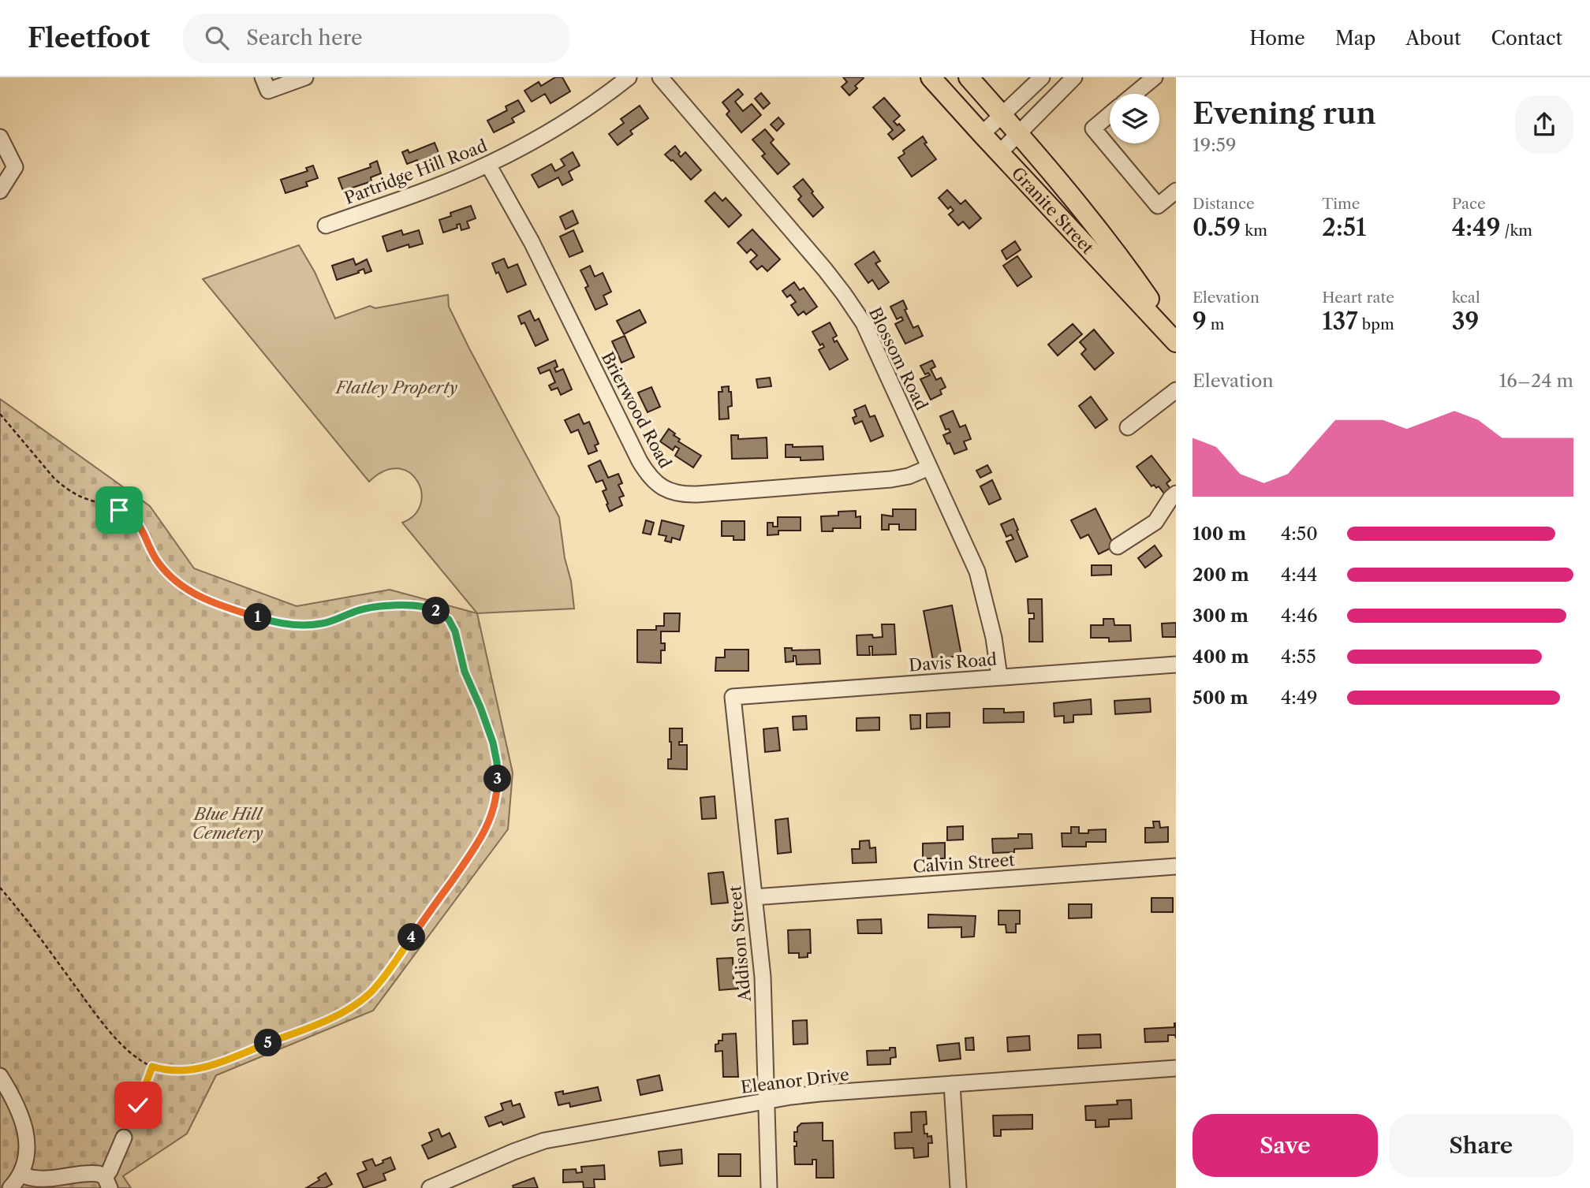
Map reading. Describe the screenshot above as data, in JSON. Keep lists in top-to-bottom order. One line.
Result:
{"streets":{"main road":["Granite Street"],"street":["Partridge Hill Road","Blossom Road","Brierwood Road","Davis Road","Calvin Street","Addison Street","Eleanor Drive"]},"crossings":[["Partridge Hill Road","Brierwood Road"],["Blossom Road","Brierwood Road"],["Blossom Road","Davis Road"],["Davis Road","Addison Street"],["Calvin Street","Addison Street"],["Addison Street","Eleanor Drive"]],"parks":["Flatley Property","Blue Hill Cemetery"],"page":{"header":"Fleetfoot","search":"Search here","nav":["Home","Map","About","Contact"],"heading":["Evening run","19:59"],"stats":[["Distance","0.59 km"],["Time","2:51"],["Pace","4:49 /km"],["Elevation","9 m"],["Heart rate","137 bpm"],["kcal","39"]],"chart":["Elevation","16–24 m"],"list":[{"name":"100 m","note":"4:50"},{"name":"200 m","note":"4:44"},{"name":"300 m","note":"4:46"},{"name":"400 m","note":"4:55"},{"name":"500 m","note":"4:49"}],"pins":["2","1","3","4","5"],"buttons":["Save","Share"]}}
